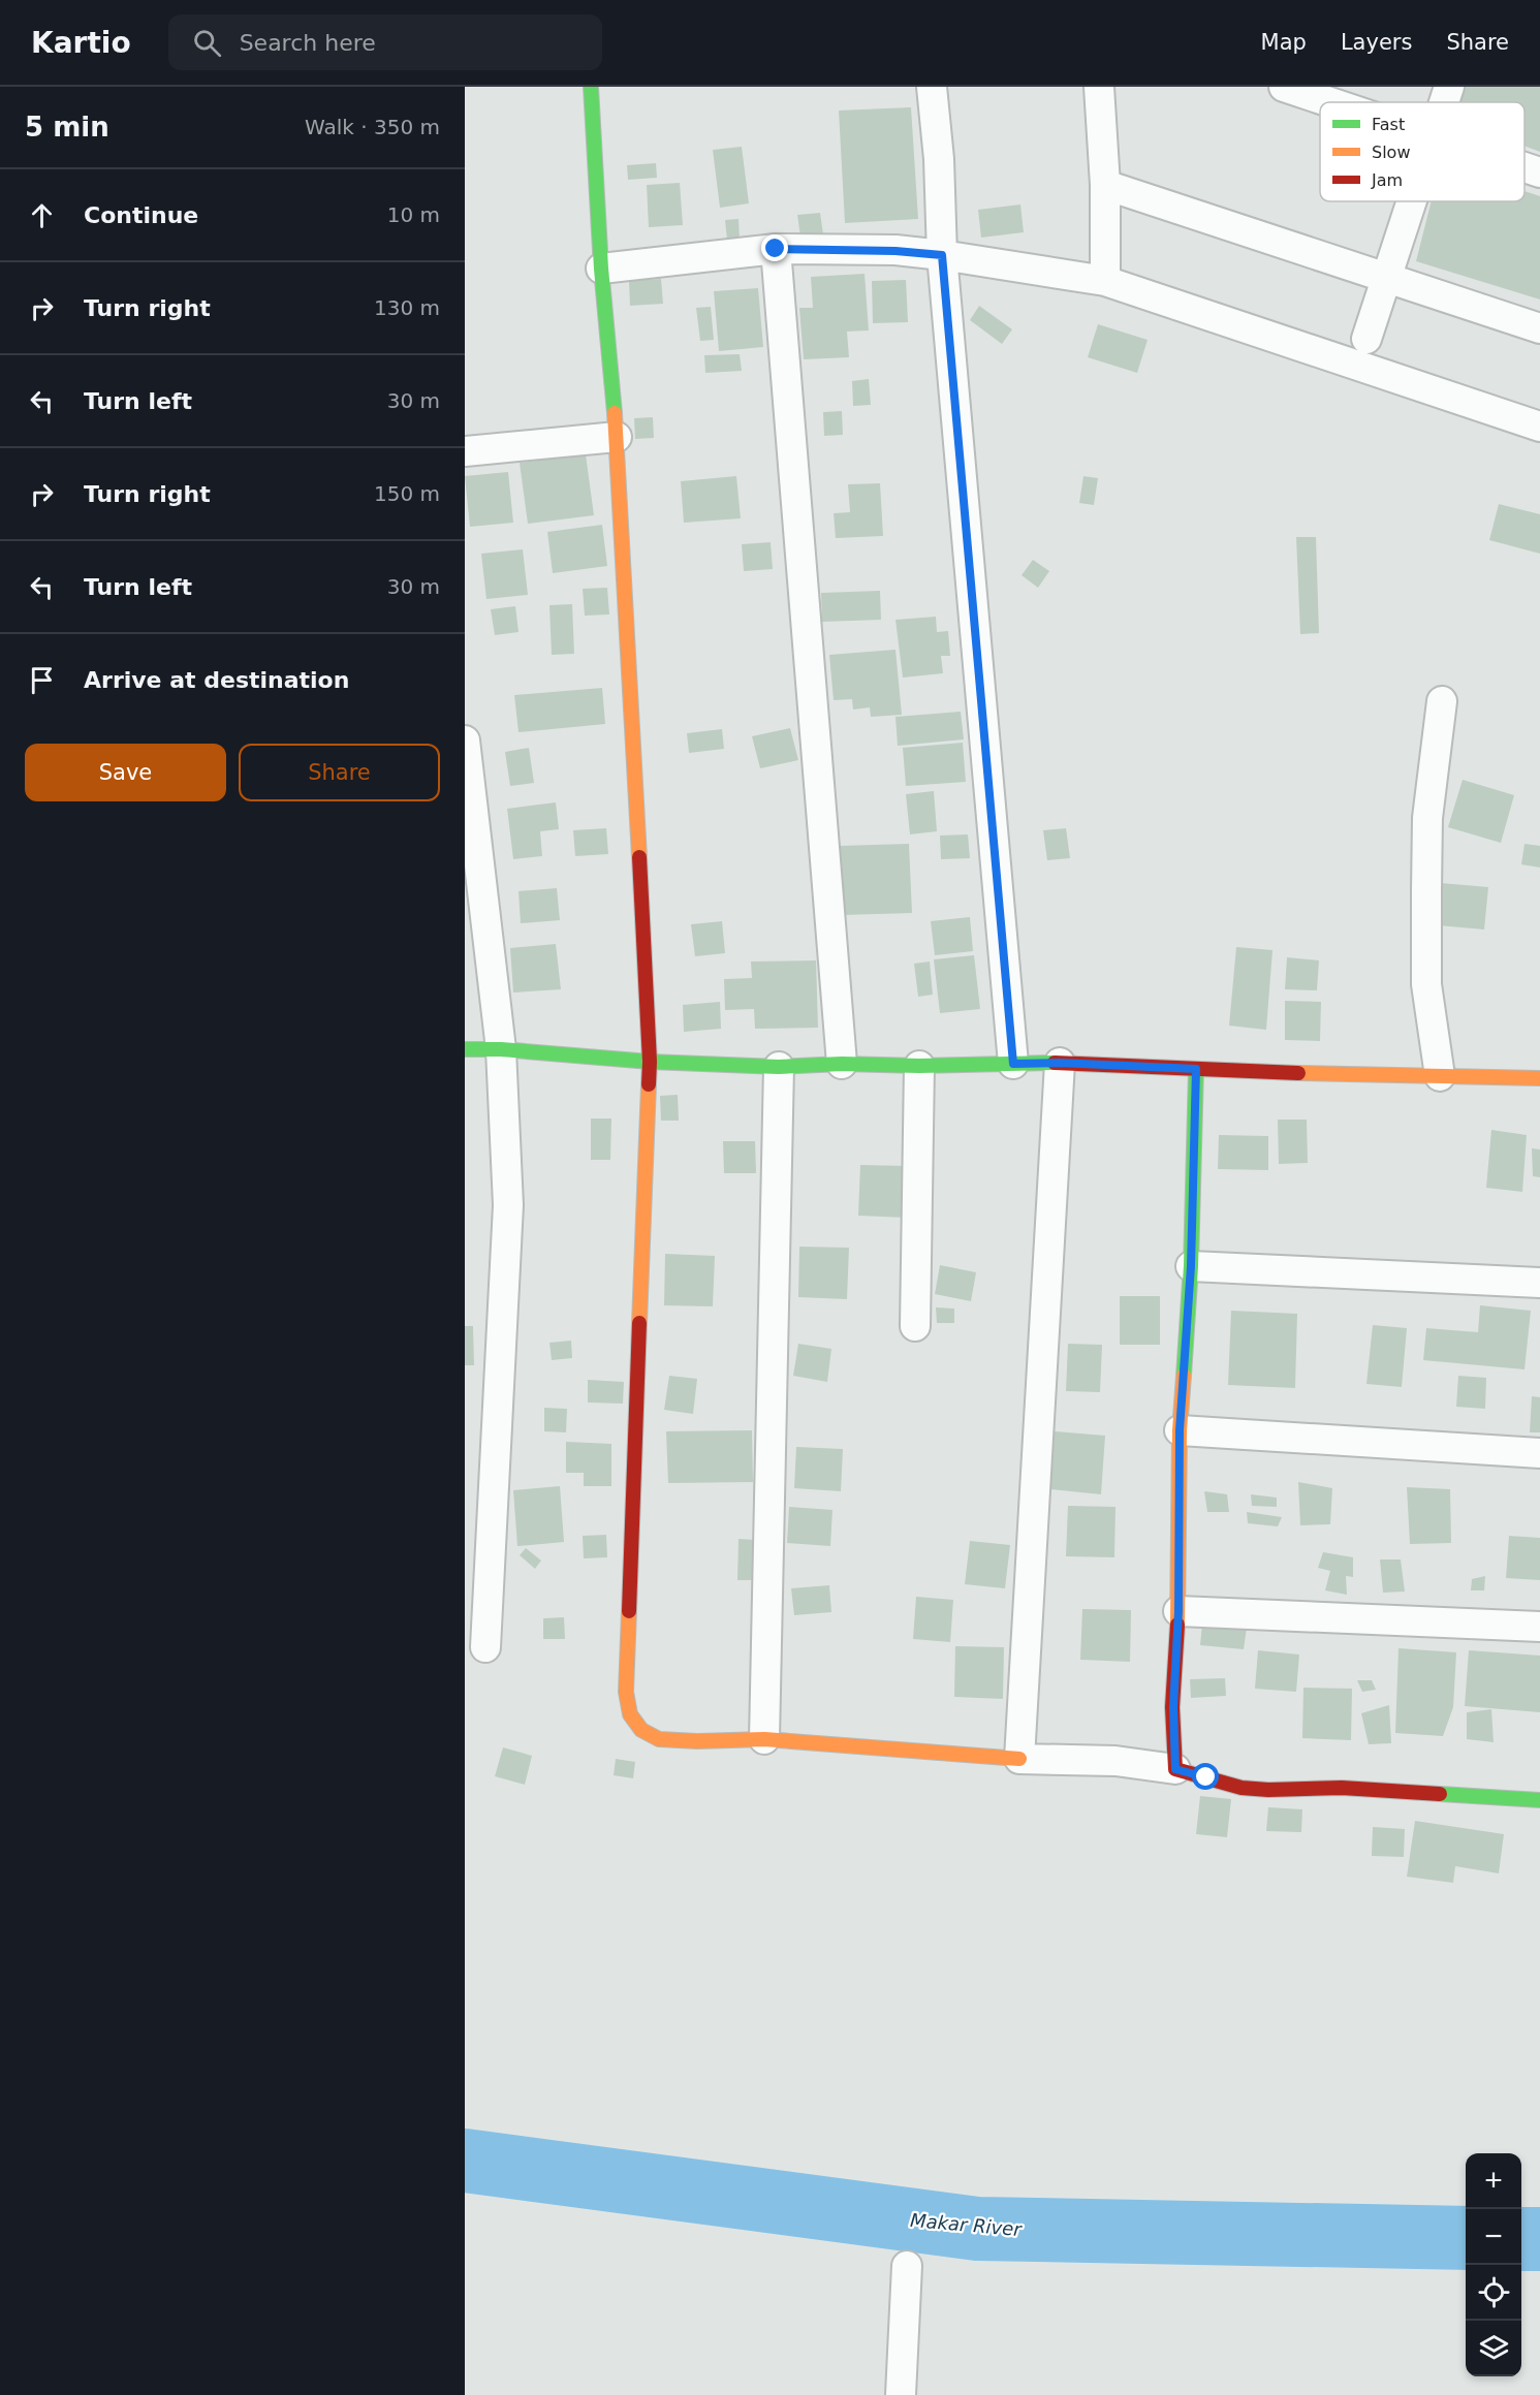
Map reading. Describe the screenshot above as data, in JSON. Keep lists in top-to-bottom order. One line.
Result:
{"water":["Makar River"],"legend":["Fast","Slow","Jam"],"page":{"header":"Kartio","search":"Search here","nav":["Map","Layers","Share"],"heading":["5 min","Walk · 350 m"],"list":[["Continue","10 m"],["Turn right","130 m"],["Turn left","30 m"],["Turn right","150 m"],["Turn left","30 m"],"Arrive at destination"],"buttons":["Save","Share"],"map_buttons":["+","−"]}}
